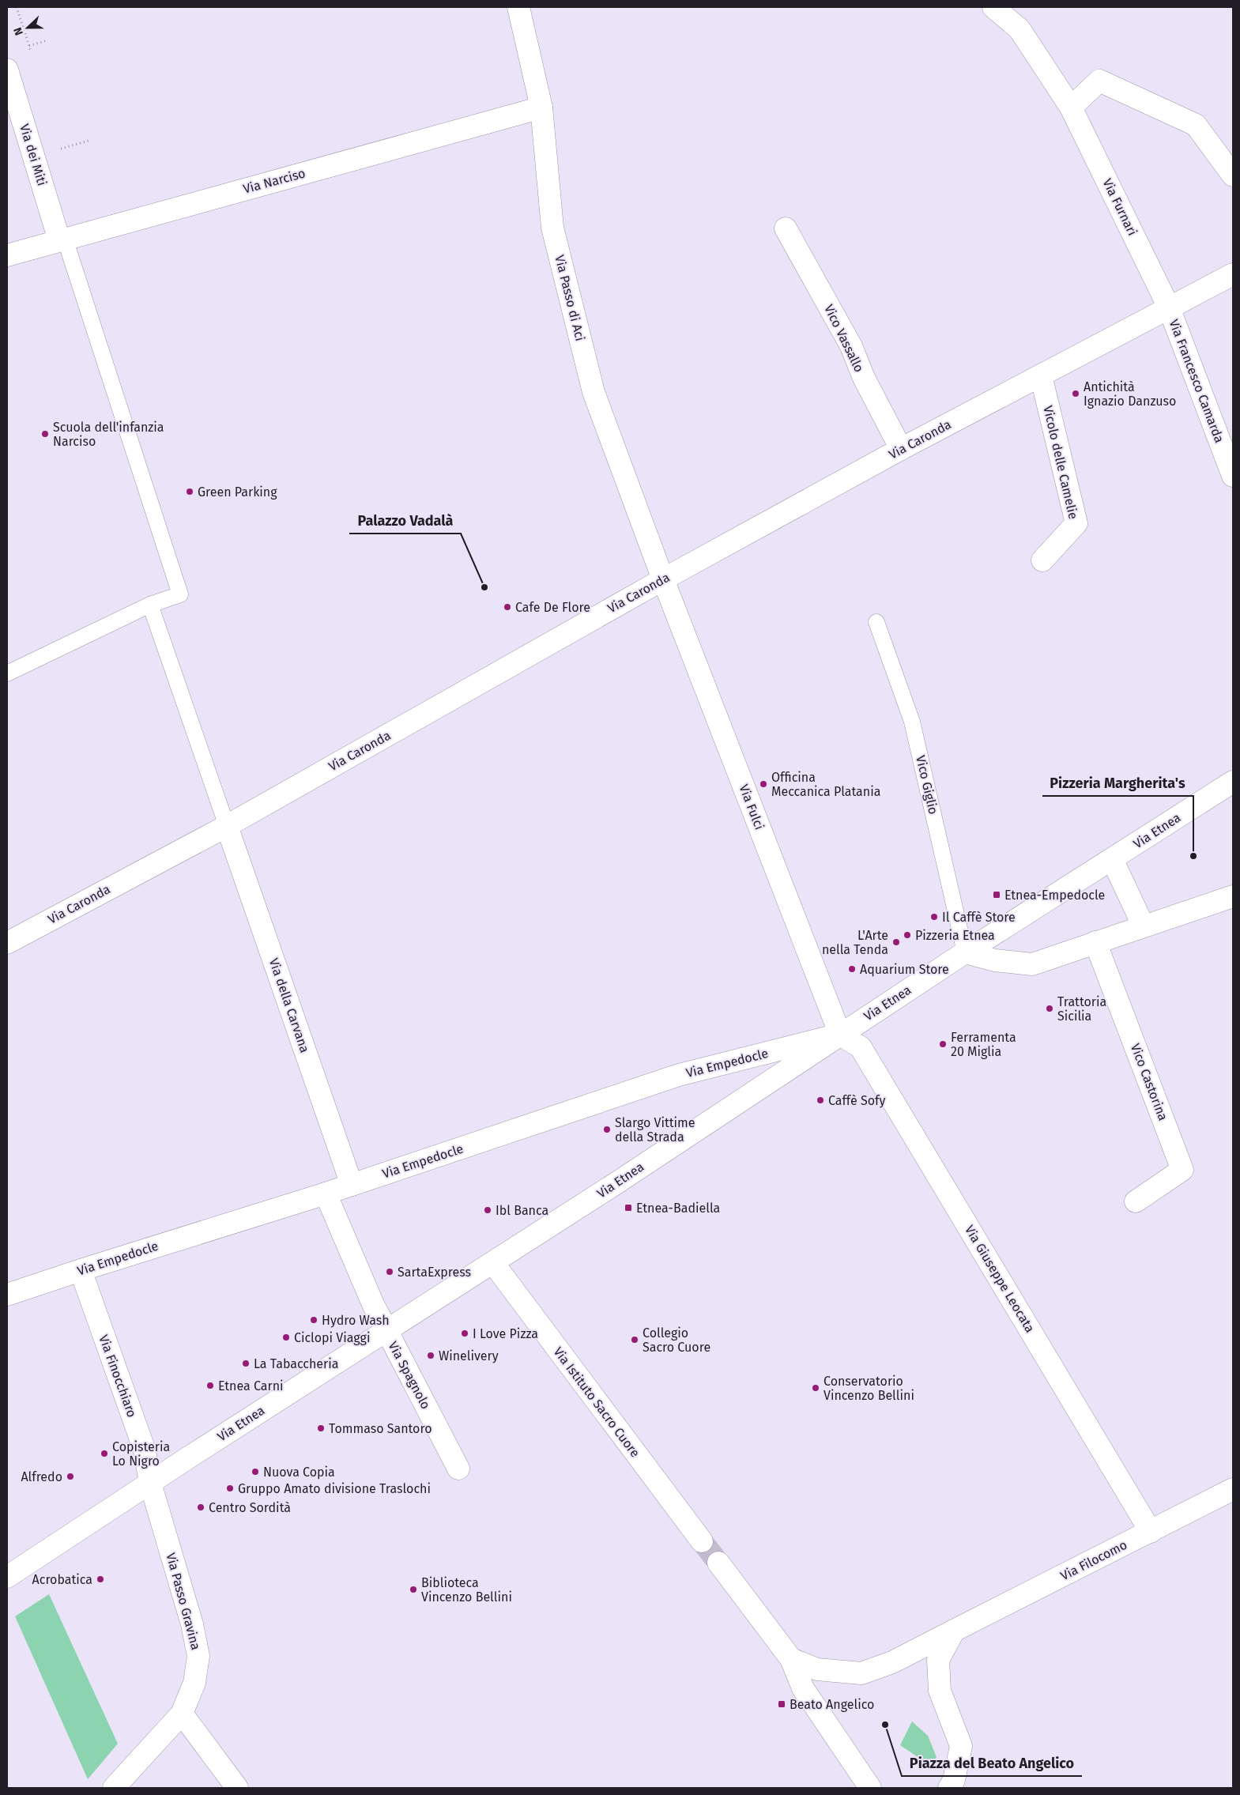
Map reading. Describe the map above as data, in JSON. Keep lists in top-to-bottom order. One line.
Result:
{"streets":{"street":["Via dei Miti","Via Narciso","Via Furnari","Via Passo di Aci","Vico Vassallo","Via Francesco Camarda","Via Caronda","Vicolo delle Camelie","Via Fulci","Via Etnea","Via della Carvana","Via Empedocle","Vico Castorina","Via Giuseppe Leocata","Via Spagnolo","Via Finocchiaro","Via Istituto Sacro Cuore","Via Filocomo","Via Passo Gravina"],"lane":["Vico Giglio"]},"crossings":[["Via dei Miti","Via Narciso"],["Via Narciso","Via Passo di Aci"],["Via Furnari","Via Francesco Camarda"],["Via Furnari","Via Caronda"],["Via Passo di Aci","Via Caronda"],["Via Passo di Aci","Via Fulci"],["Vico Vassallo","Via Caronda"],["Via Francesco Camarda","Via Caronda"],["Via Caronda","Vicolo delle Camelie"],["Via Caronda","Via Fulci"],["Via Caronda","Via della Carvana"],["Vico Giglio","Via Etnea"],["Via Fulci","Via Etnea"],["Via Fulci","Via Empedocle"],["Via Fulci","Via Giuseppe Leocata"],["Via Etnea","Via Empedocle"],["Via Etnea","Via Giuseppe Leocata"],["Via Etnea","Via Spagnolo"],["Via Etnea","Via Finocchiaro"],["Via Etnea","Via Istituto Sacro Cuore"],["Via Etnea","Via Passo Gravina"],["Via della Carvana","Via Empedocle"],["Via Empedocle","Via Giuseppe Leocata"],["Via Empedocle","Via Spagnolo"],["Via Empedocle","Via Finocchiaro"],["Via Giuseppe Leocata","Via Filocomo"],["Via Finocchiaro","Via Passo Gravina"]],"places":{"other":["Antichità Ignazio Danzuso","Scuola dell'infanzia Narciso","Green Parking","Palazzo Vadalà","Cafe De Flore","Officina Meccanica Platania","Pizzeria Margherita's","Il Caffè Store","Pizzeria Etnea","L'Arte nella Tenda","Aquarium Store","Trattoria Sicilia","Ferramenta 20 Miglia","Caffè Sofy","Slargo Vittime della Strada","Ibl Banca","SartaExpress","Hydro Wash","I Love Pizza","Ciclopi Viaggi","Collegio Sacro Cuore","Winelivery","La Tabaccheria","Etnea Carni","Conservatorio Vincenzo Bellini","Tommaso Santoro","Copisteria Lo Nigro","Nuova Copia","Alfredo","Gruppo Amato divisione Traslochi","Centro Sordità","Acrobatica","Biblioteca Vincenzo Bellini","Piazza del Beato Angelico"],"transit":["Etnea-Empedocle","Etnea-Badiella","Beato Angelico"]},"north":"left"}
